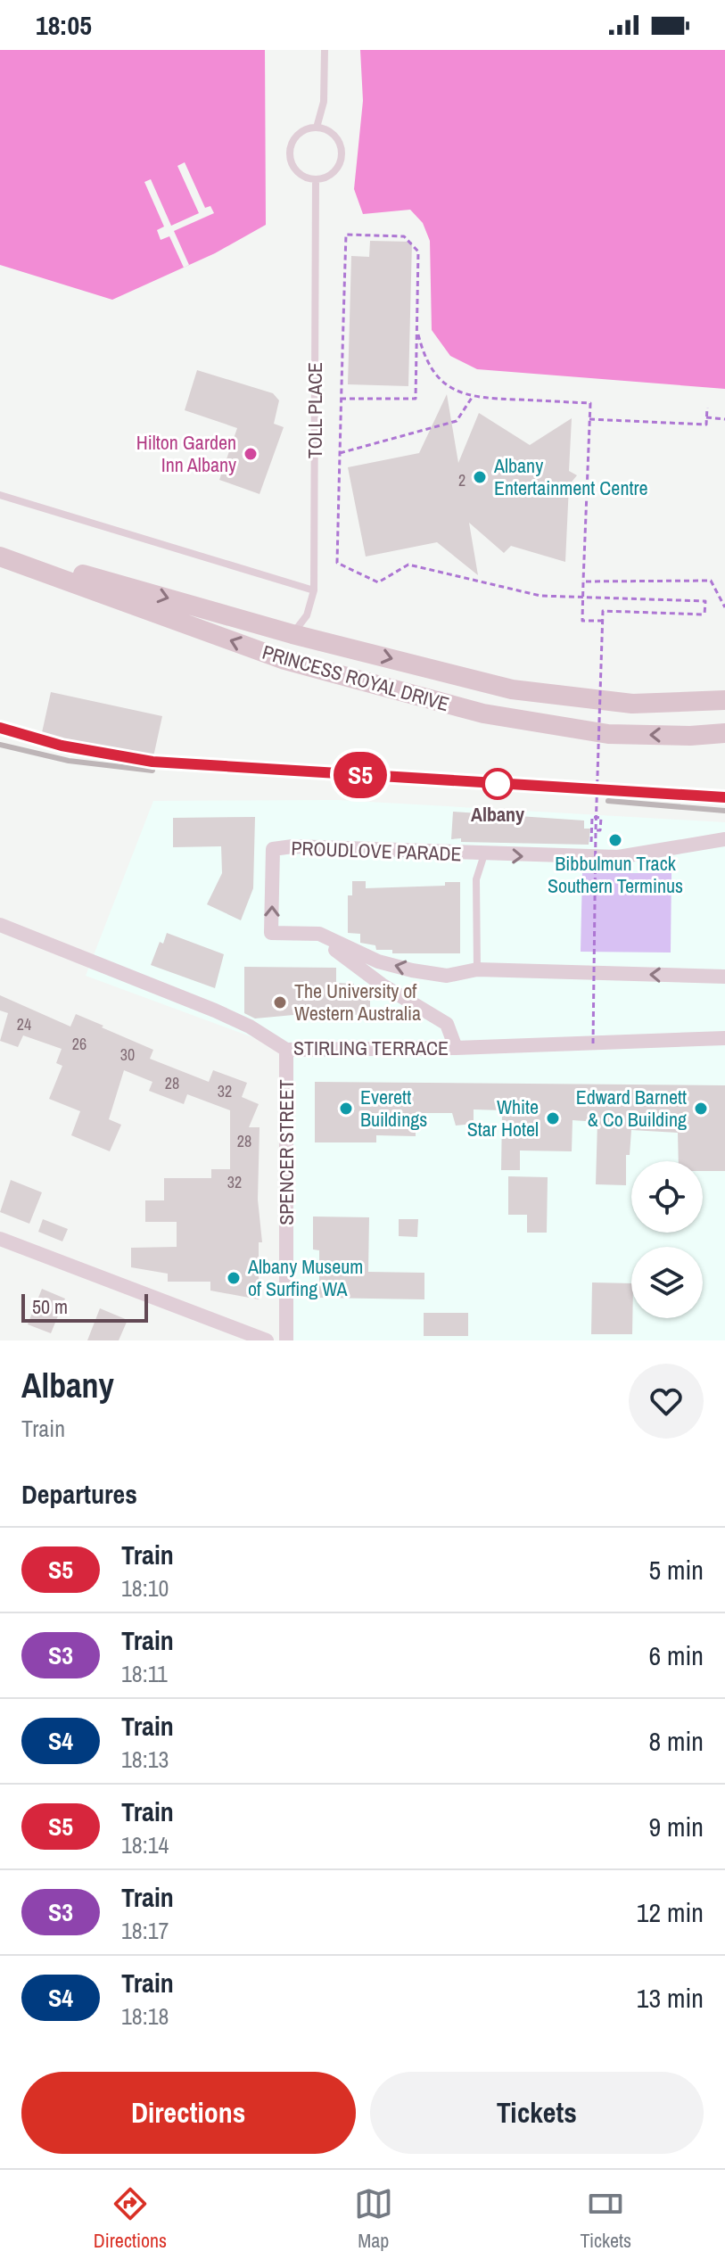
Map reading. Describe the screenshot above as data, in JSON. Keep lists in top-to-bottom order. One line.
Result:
{"streets":{"main road":["PRINCESS ROYAL DRIVE"],"street":["PROUDLOVE PARADE","STIRLING TERRACE","SPENCER STREET"],"lane":["TOLL PLACE"]},"crossings":[["TOLL PLACE","PRINCESS ROYAL DRIVE"],["STIRLING TERRACE","SPENCER STREET"]],"places":["Hilton Garden Inn Albany","Albany Entertainment Centre","Albany","Bibbulmun Track Southern Terminus","The University of Western Australia","Everett Buildings","Edward Barnett & Co Building","White Star Hotel","Albany Museum of Surfing WA"],"house_numbers":["2","24","26","30","28","32","28","32"],"scale_bar":"50 m","page":{"status":"18:05","on_map":"S5","scale":"50 m","heading":[["Albany","Train"],"Departures"],"list":[{"mark":"S5","name":"Train","note":"18:10","value":"5 min"},{"mark":"S3","name":"Train","note":"18:11","value":"6 min"},{"mark":"S4","name":"Train","note":"18:13","value":"8 min"},{"mark":"S5","name":"Train","note":"18:14","value":"9 min"},{"mark":"S3","name":"Train","note":"18:17","value":"12 min"},{"mark":"S4","name":"Train","note":"18:18","value":"13 min"}],"buttons":["Directions","Tickets"],"tabs":["Directions","Map","Tickets"]}}
